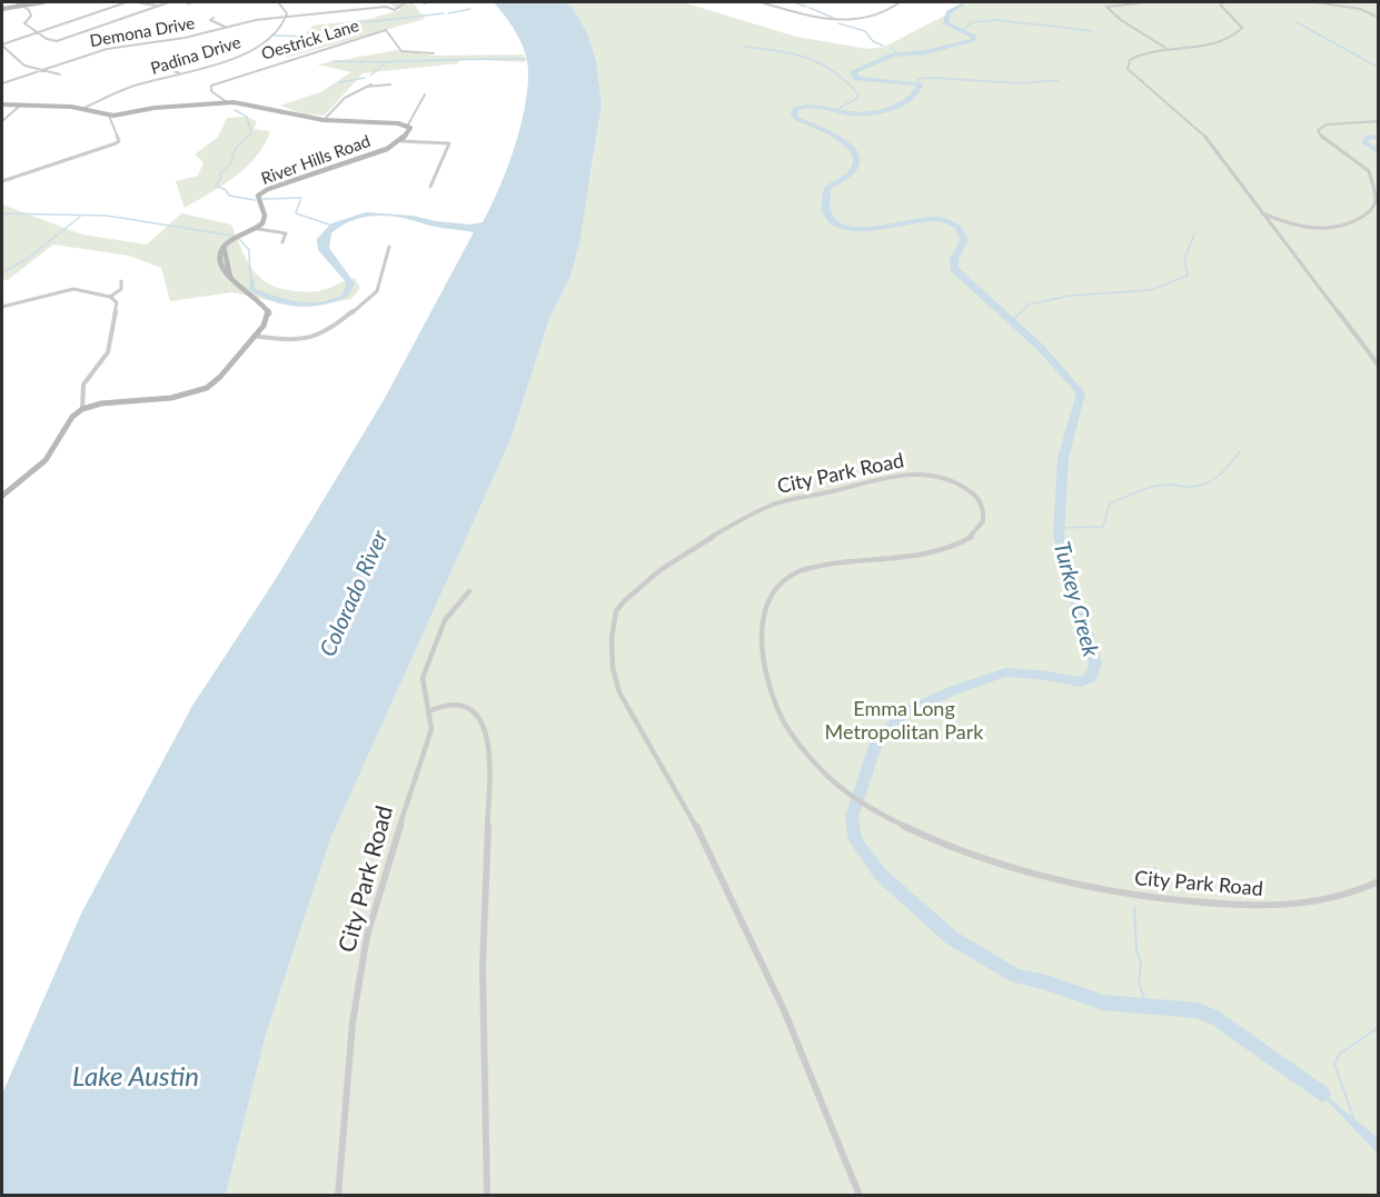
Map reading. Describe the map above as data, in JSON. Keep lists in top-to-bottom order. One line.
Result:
{"streets":{"street":["Demona Drive","Oestrick Lane","Padina Drive","River Hills Road","City Park Road"]},"crossings":[["Demona Drive","Padina Drive"]],"water":["Colorado River","Turkey Creek","Lake Austin"],"parks":["Emma Long Metropolitan Park"]}
